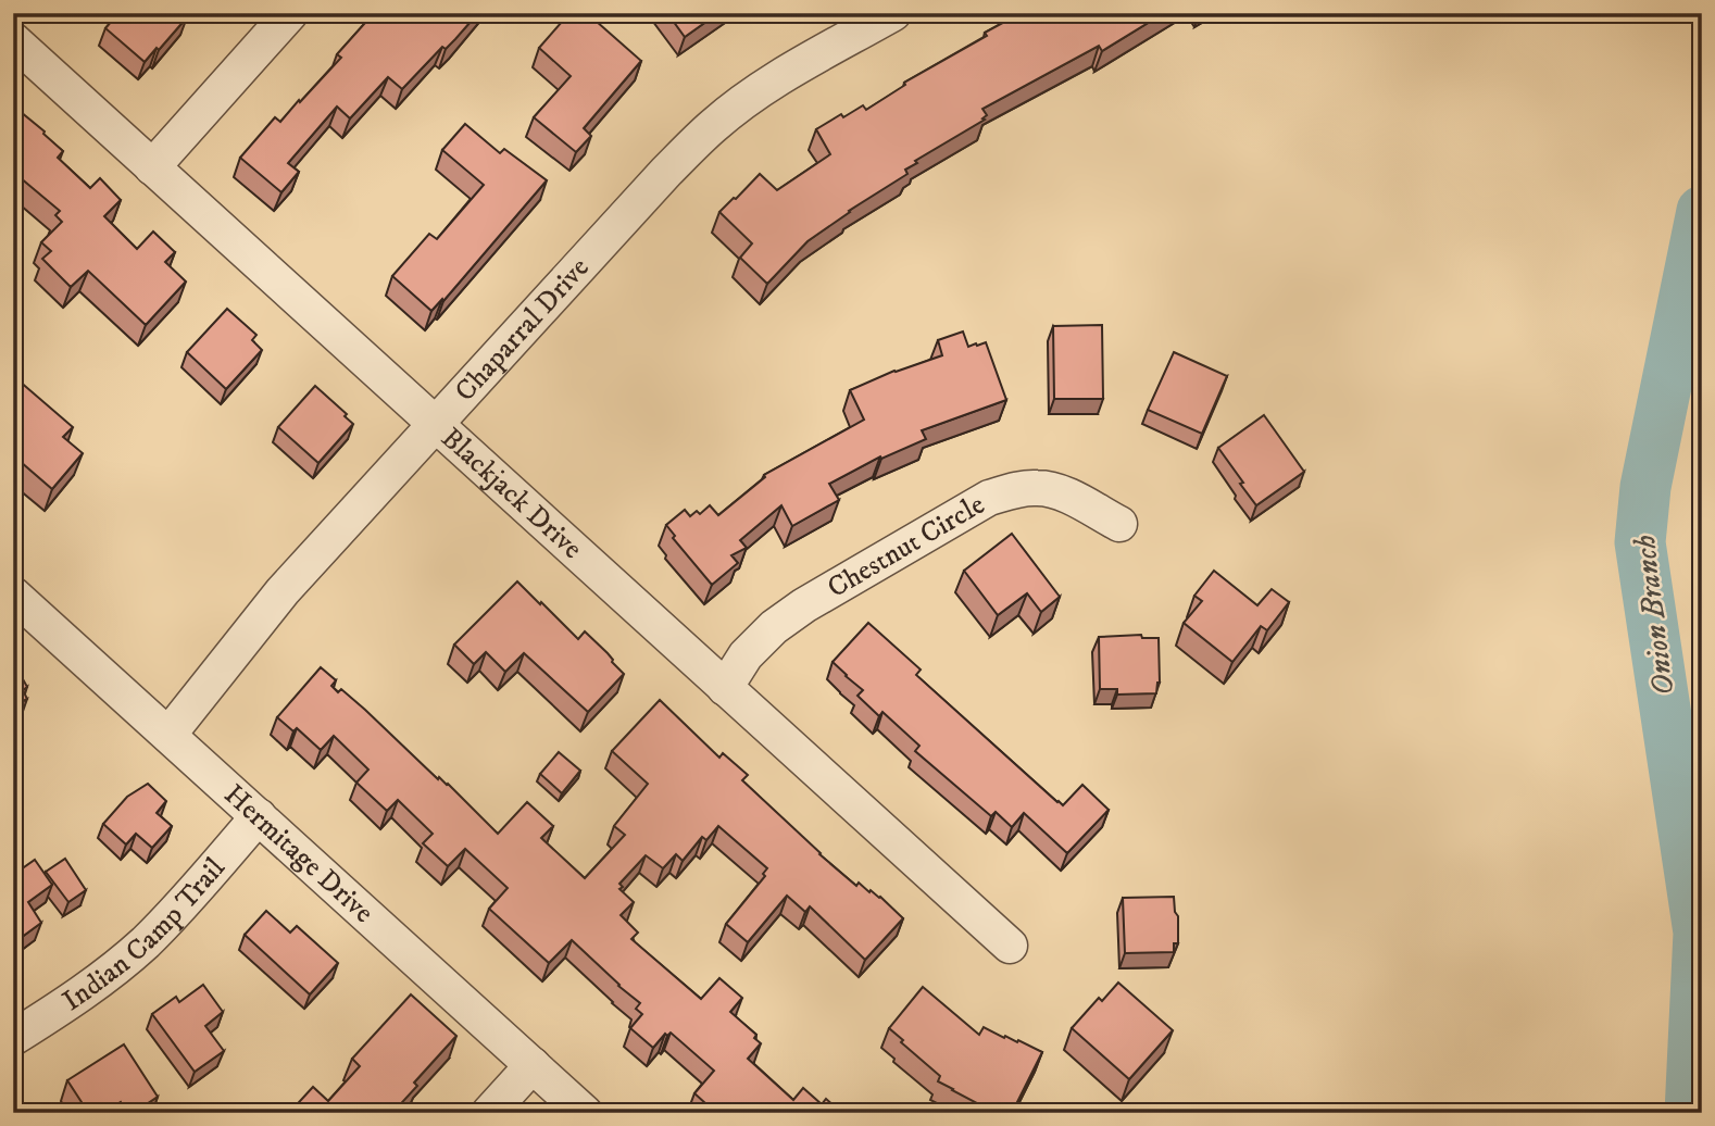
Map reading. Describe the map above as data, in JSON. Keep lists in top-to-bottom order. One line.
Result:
{"streets":{"street":["Chaparral Drive","Blackjack Drive","Chestnut Circle","Hermitage Drive","Indian Camp Trail"]},"crossings":[["Chaparral Drive","Blackjack Drive"],["Chaparral Drive","Hermitage Drive"],["Blackjack Drive","Chestnut Circle"],["Hermitage Drive","Indian Camp Trail"]],"water":["Onion Branch"]}
